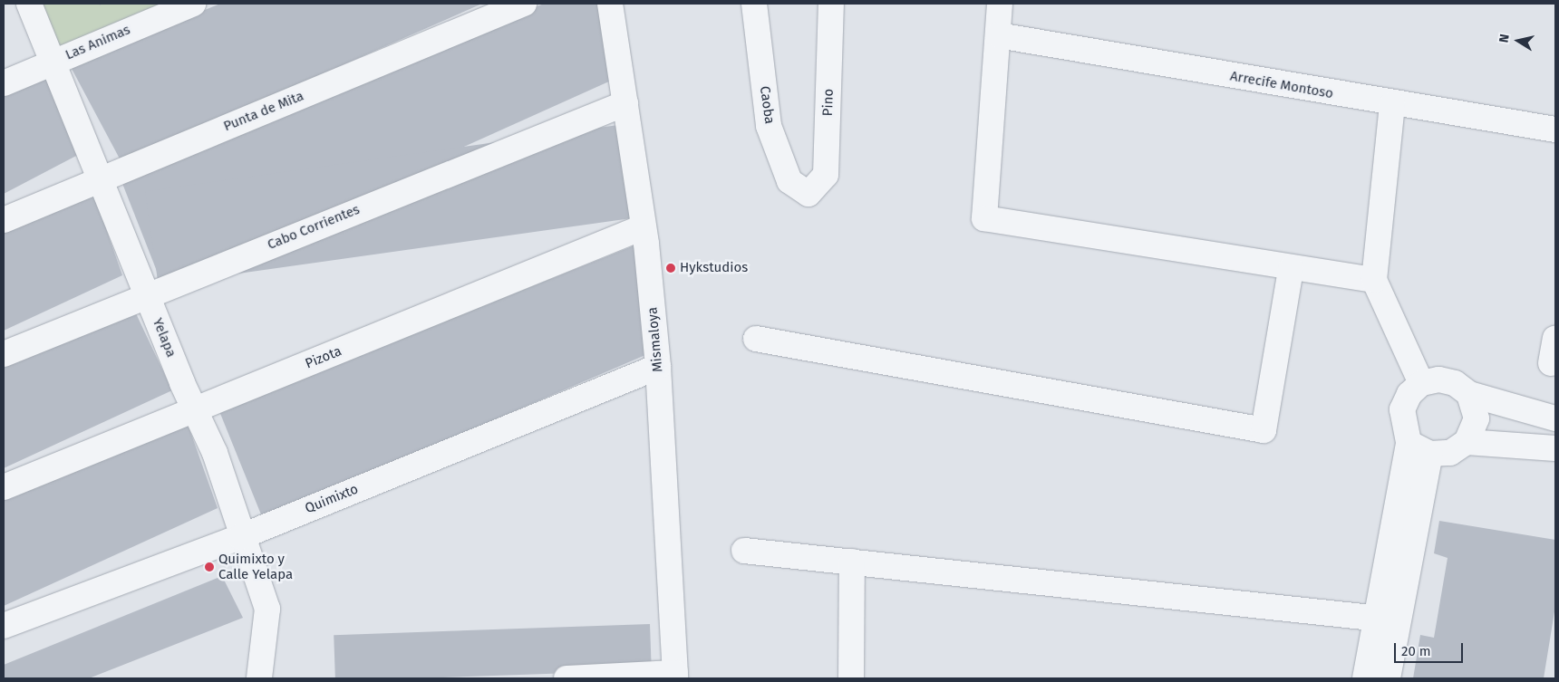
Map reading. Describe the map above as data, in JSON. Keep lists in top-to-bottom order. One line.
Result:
{"streets":{"street":["Las Animas","Arrecife Montoso","Pino","Caoba","Punta de Mita","Cabo Corrientes","Yelapa","Mismaloya","Pizota","Quimixto"]},"crossings":[["Las Animas","Yelapa"],["Pino","Caoba"],["Punta de Mita","Yelapa"],["Cabo Corrientes","Yelapa"],["Cabo Corrientes","Mismaloya"],["Yelapa","Pizota"],["Yelapa","Quimixto"],["Mismaloya","Pizota"],["Mismaloya","Quimixto"]],"places":["Hykstudios","Quimixto y Calle Yelapa"],"scale_bar":"20 m","north":"left"}
